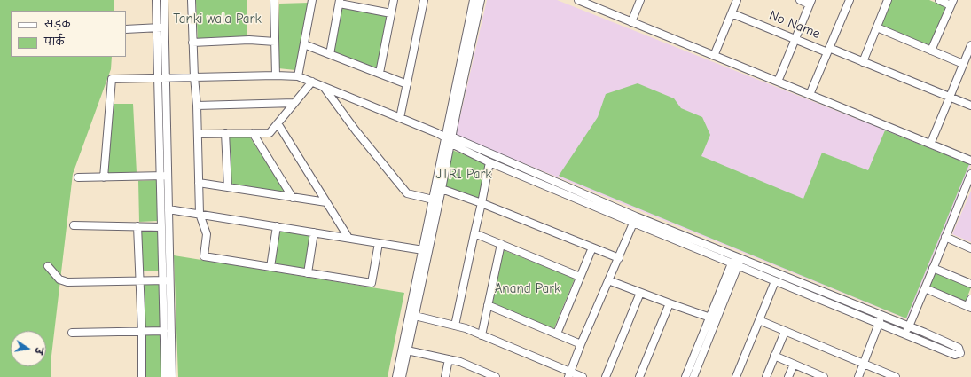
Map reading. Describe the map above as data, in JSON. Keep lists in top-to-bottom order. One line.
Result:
{"streets":{"street":["No Name"]},"parks":["Tanki wala Park","JTRI Park","Anand Park"],"legend":["सड़क","पार्क"],"north":"right"}
